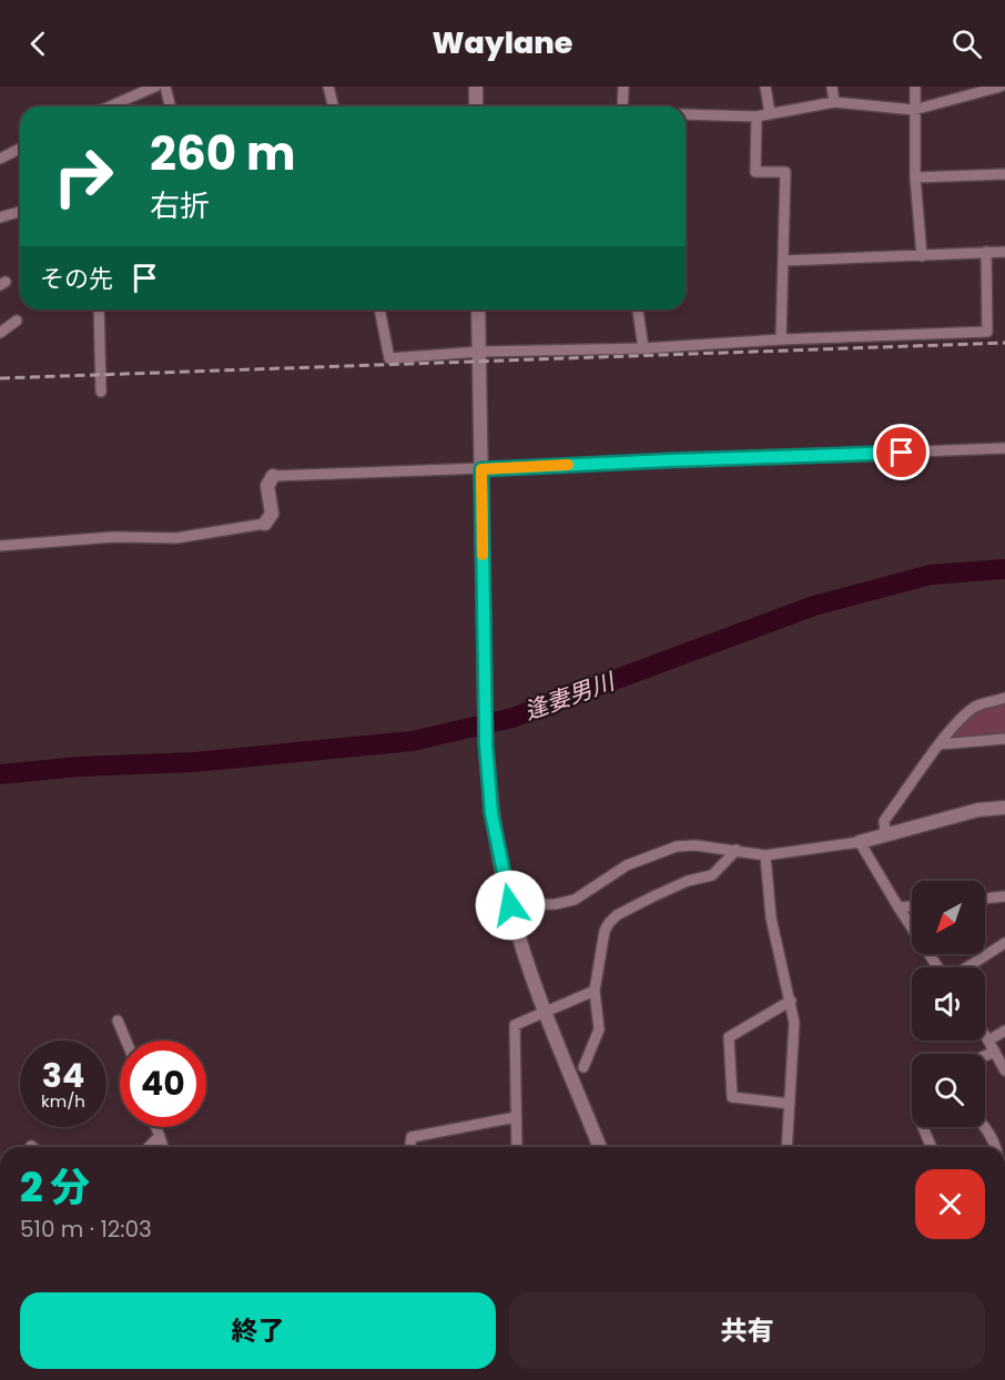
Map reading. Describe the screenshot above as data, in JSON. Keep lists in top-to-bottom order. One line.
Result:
{"water":["逢妻男川"],"north":"bottom left","page":{"header":"Waylane","turn":["260 m","右折"],"then":"その先","speed":"34 km/h","limit":"40","heading":["2 分","510 m · 12:03"],"buttons":["終了","共有"]}}
